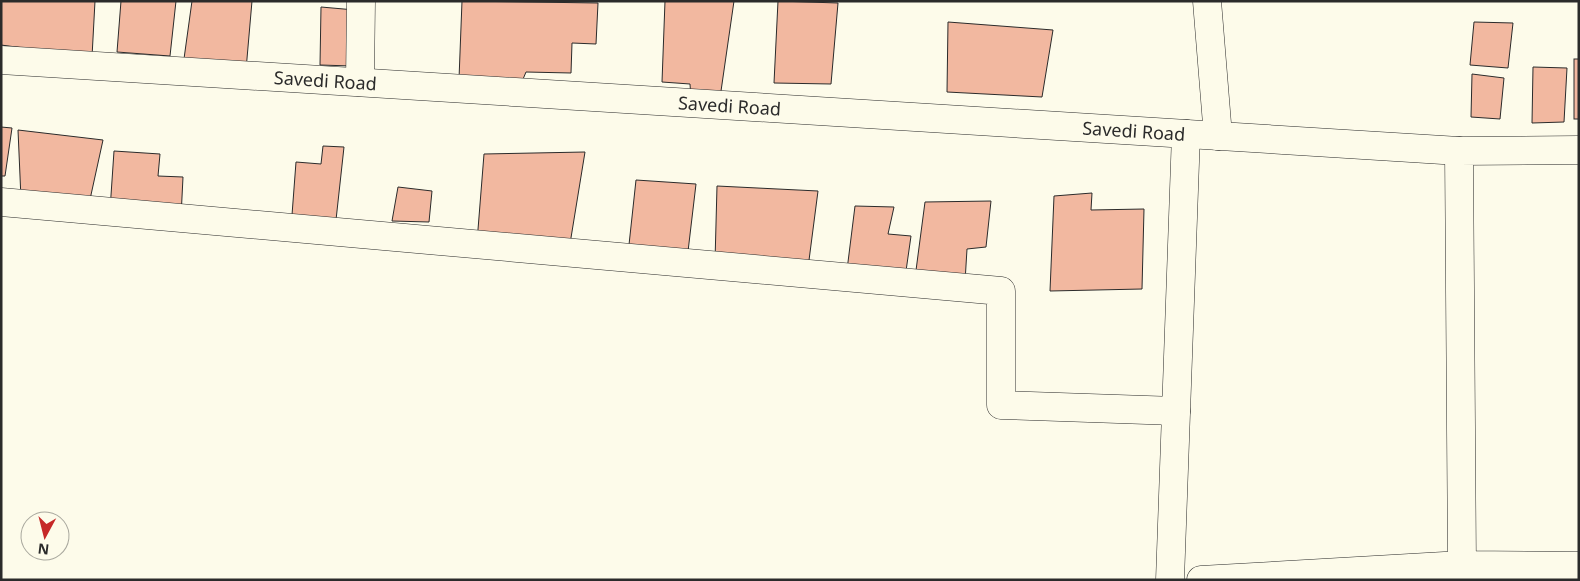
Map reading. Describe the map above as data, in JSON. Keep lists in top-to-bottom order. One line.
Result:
{"streets":{"street":["Savedi Road"]},"north":"bottom"}
